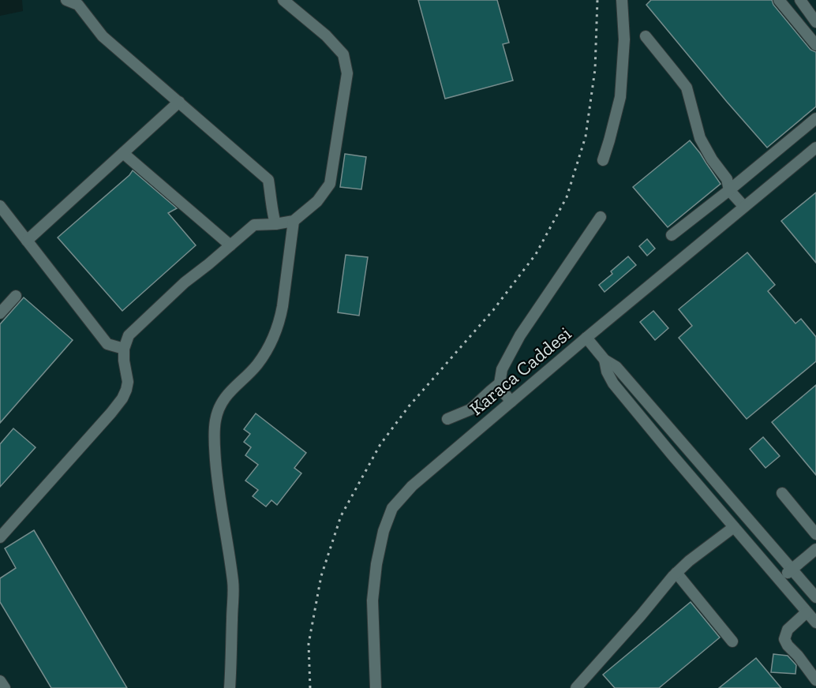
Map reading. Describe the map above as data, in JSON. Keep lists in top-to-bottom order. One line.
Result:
{"streets":{"street":["Karaca Caddesi"]}}
